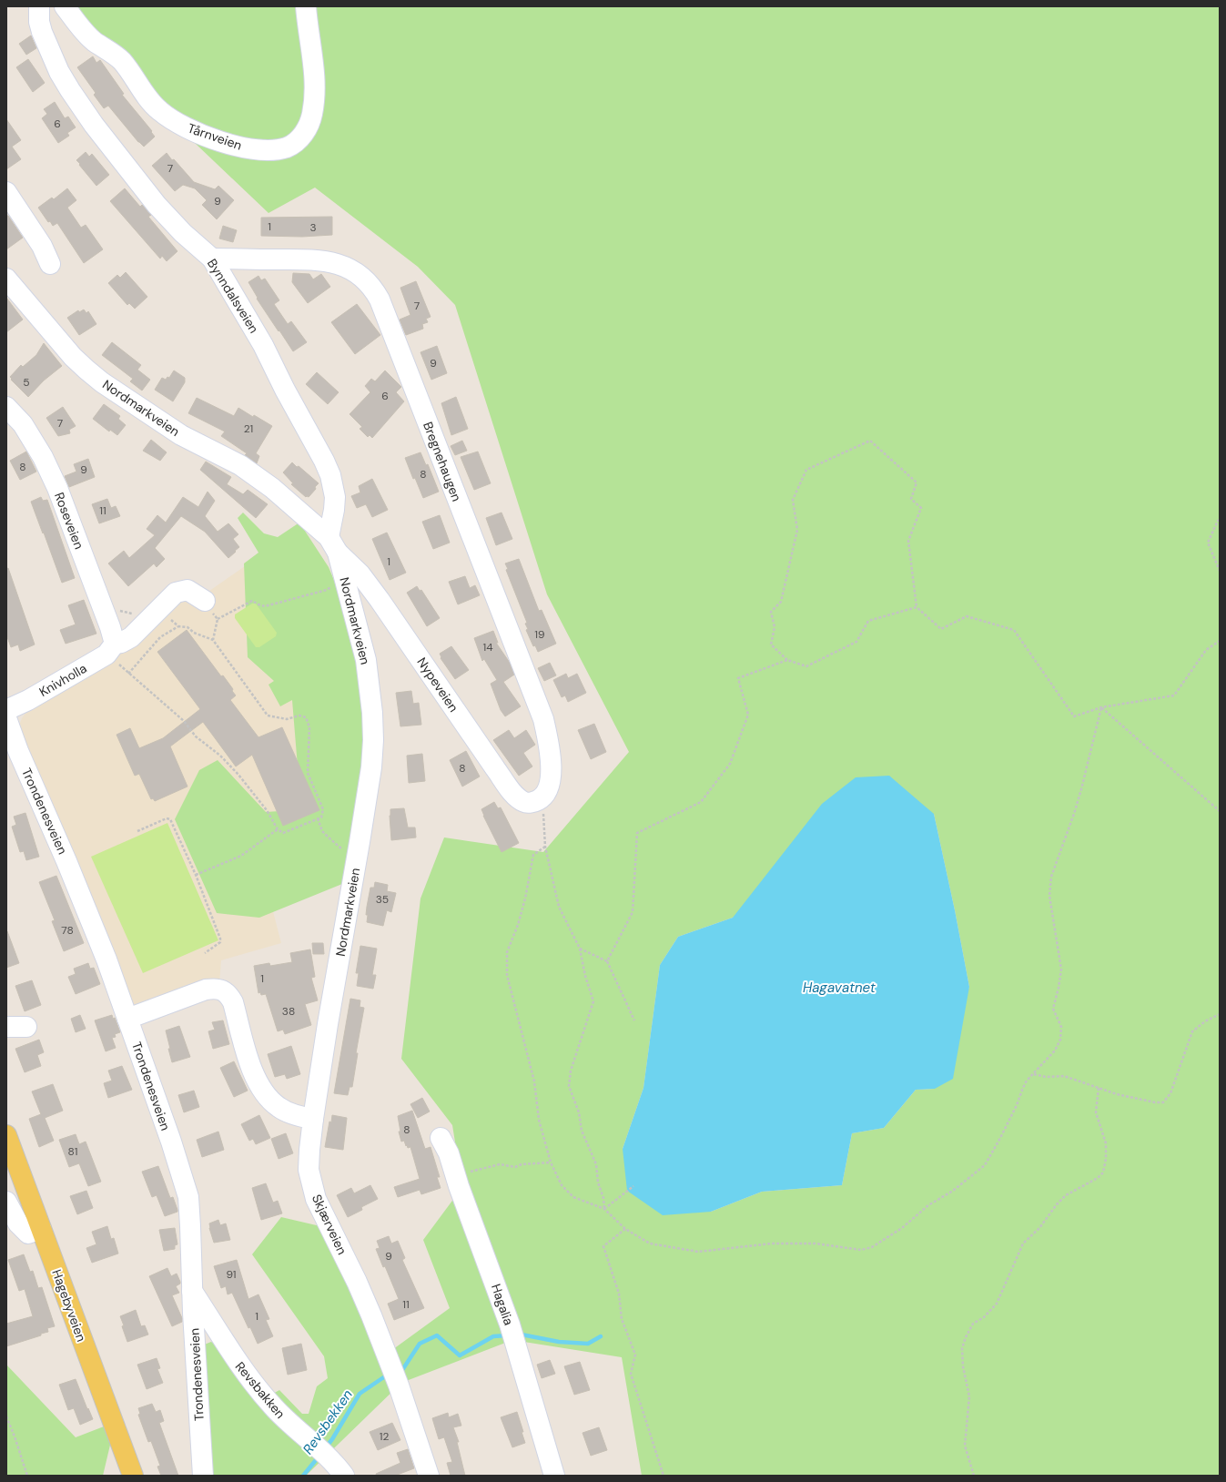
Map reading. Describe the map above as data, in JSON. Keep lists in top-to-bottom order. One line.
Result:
{"streets":{"main road":["Hagebyveien"],"street":["Tårnveien","Bynndalsveien","Nordmarkveien","Bregnehaugen","Roseveien","Knivholla","Nypeveien","Trondenesveien","Skjærveien","Hagalia","Revsbakken"]},"crossings":[["Bynndalsveien","Nordmarkveien"],["Bynndalsveien","Bregnehaugen"],["Bynndalsveien","Nypeveien"],["Nordmarkveien","Nypeveien"],["Nordmarkveien","Skjærveien"],["Bregnehaugen","Nypeveien"],["Roseveien","Knivholla"],["Trondenesveien","Revsbakken"]],"water":["Hagavatnet","Revsbekken"],"house_numbers":["6","7","9","1","3","7","9","5","6","7","21","8","9","8","11","1","19","14","8","35","78","1","38","8","81","9","91","11","1","12"]}
